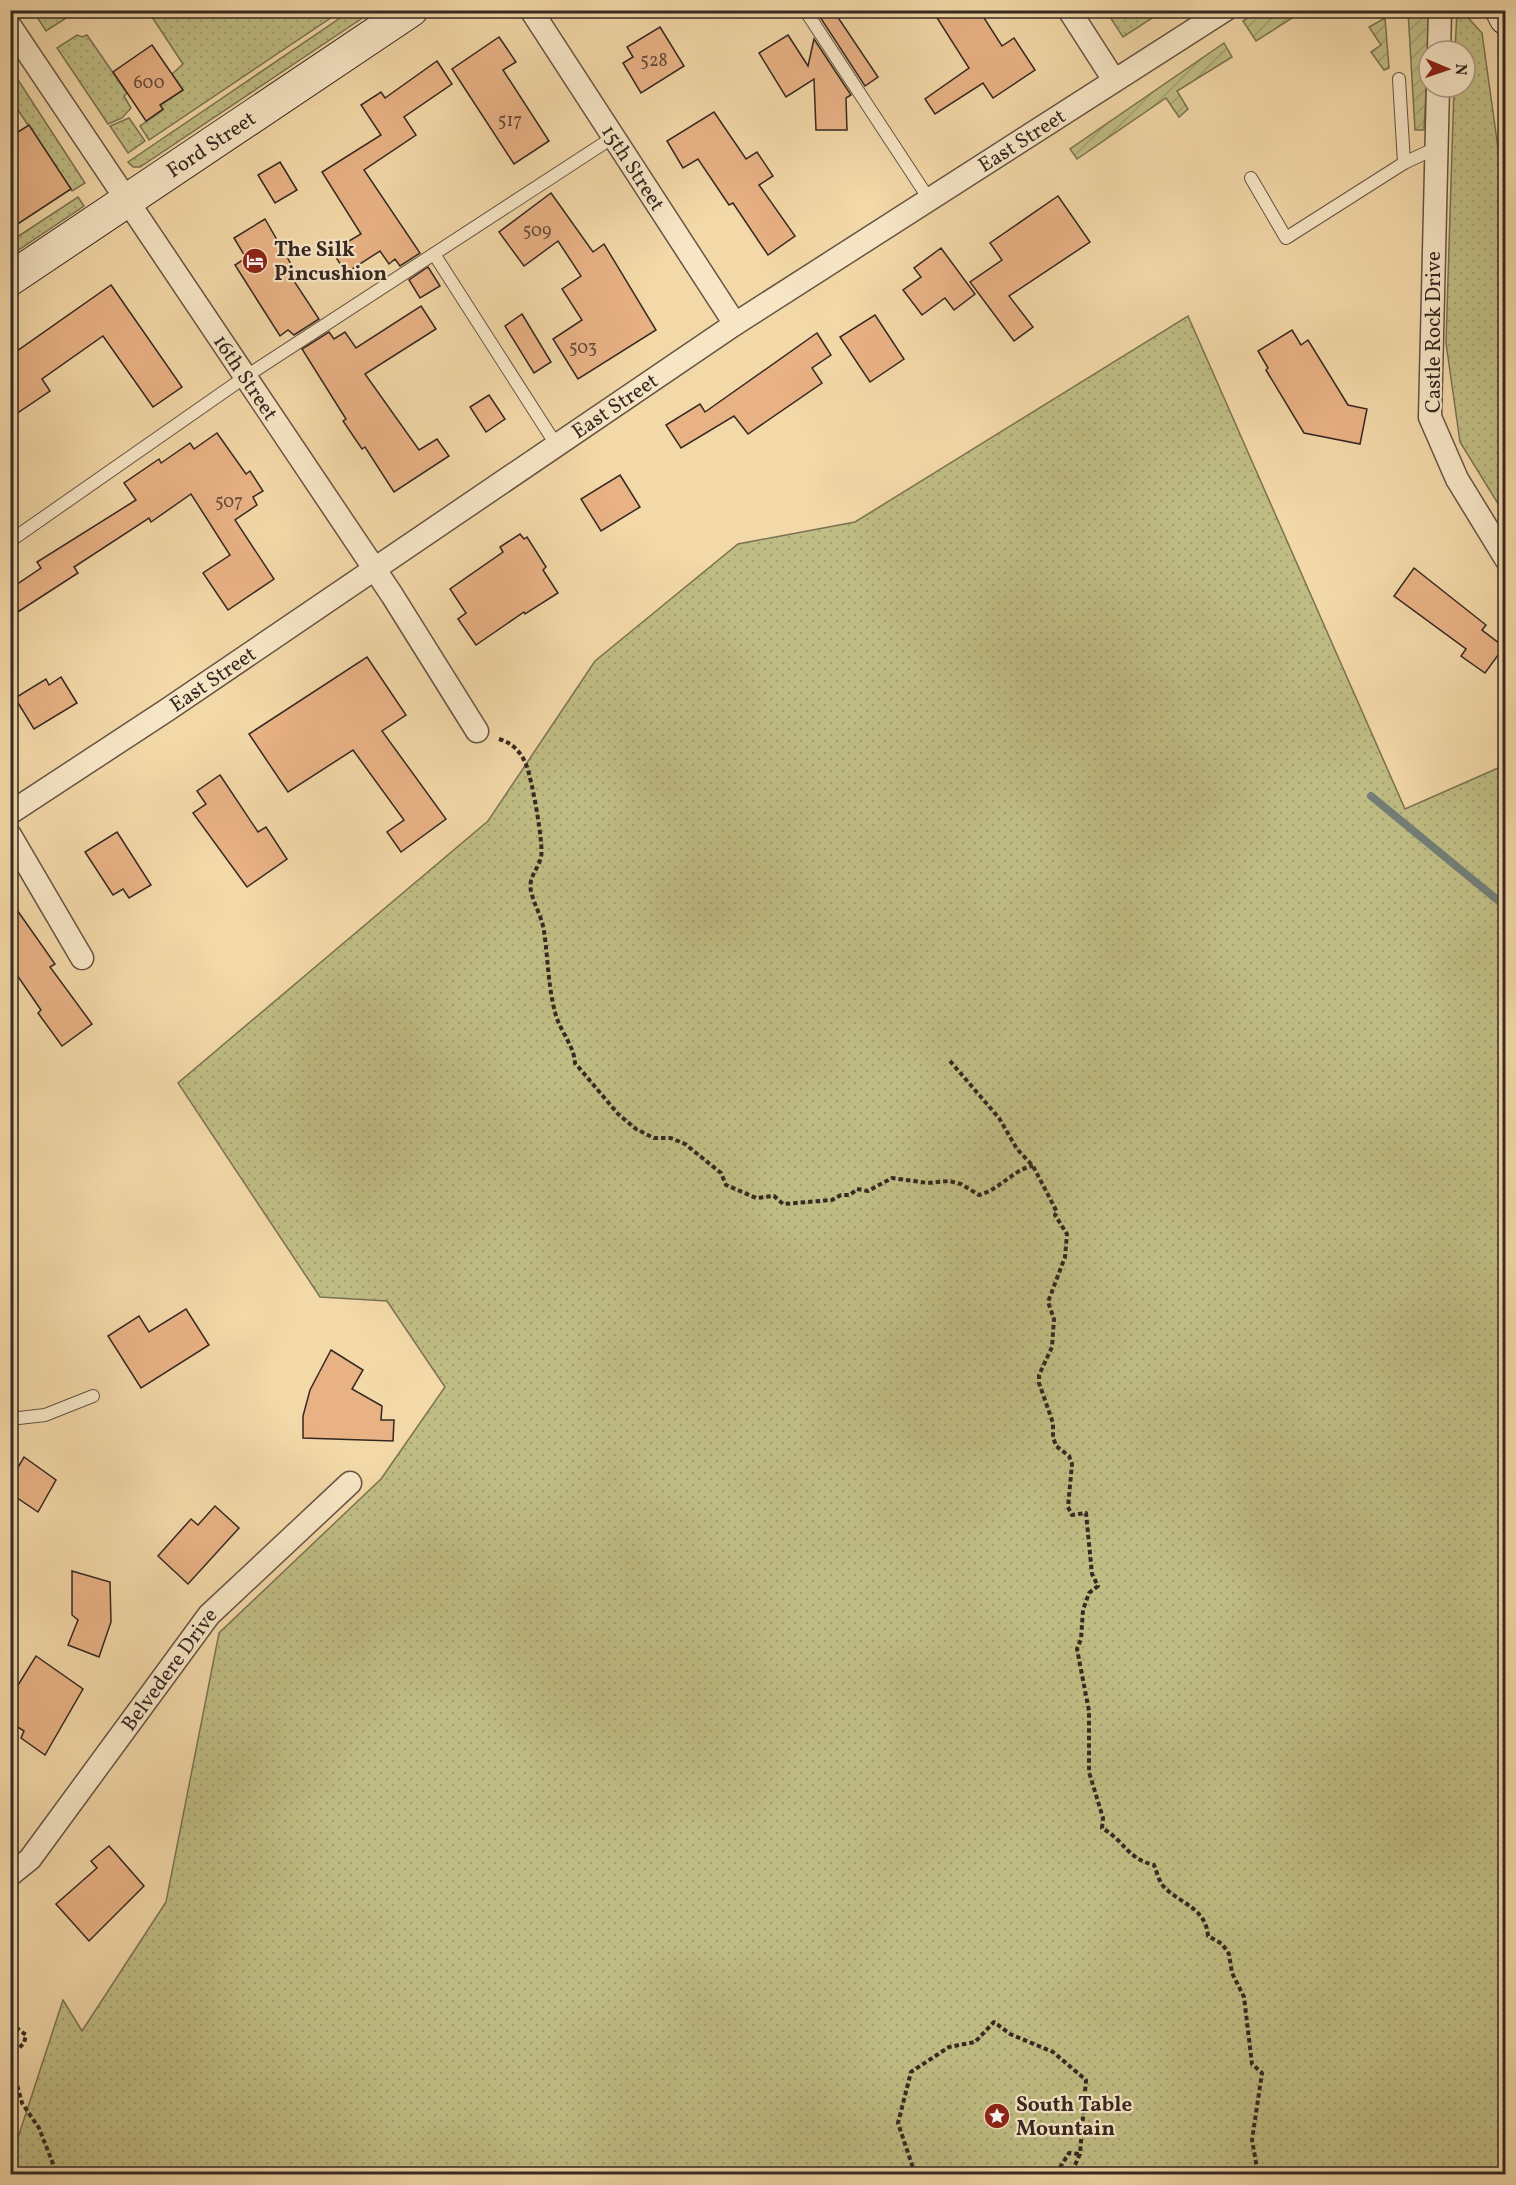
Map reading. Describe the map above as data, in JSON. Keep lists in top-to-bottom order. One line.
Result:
{"streets":{"main road":["Ford Street"],"street":["East Street","15th Street","Castle Rock Drive","16th Street","Belvedere Drive"]},"crossings":[["East Street","15th Street"],["East Street","16th Street"],["Ford Street","16th Street"]],"places":{"hotel":["The Silk Pincushion"],"place":["South Table Mountain"]},"house_numbers":["528","600","517","509","503","507"],"north":"right"}
